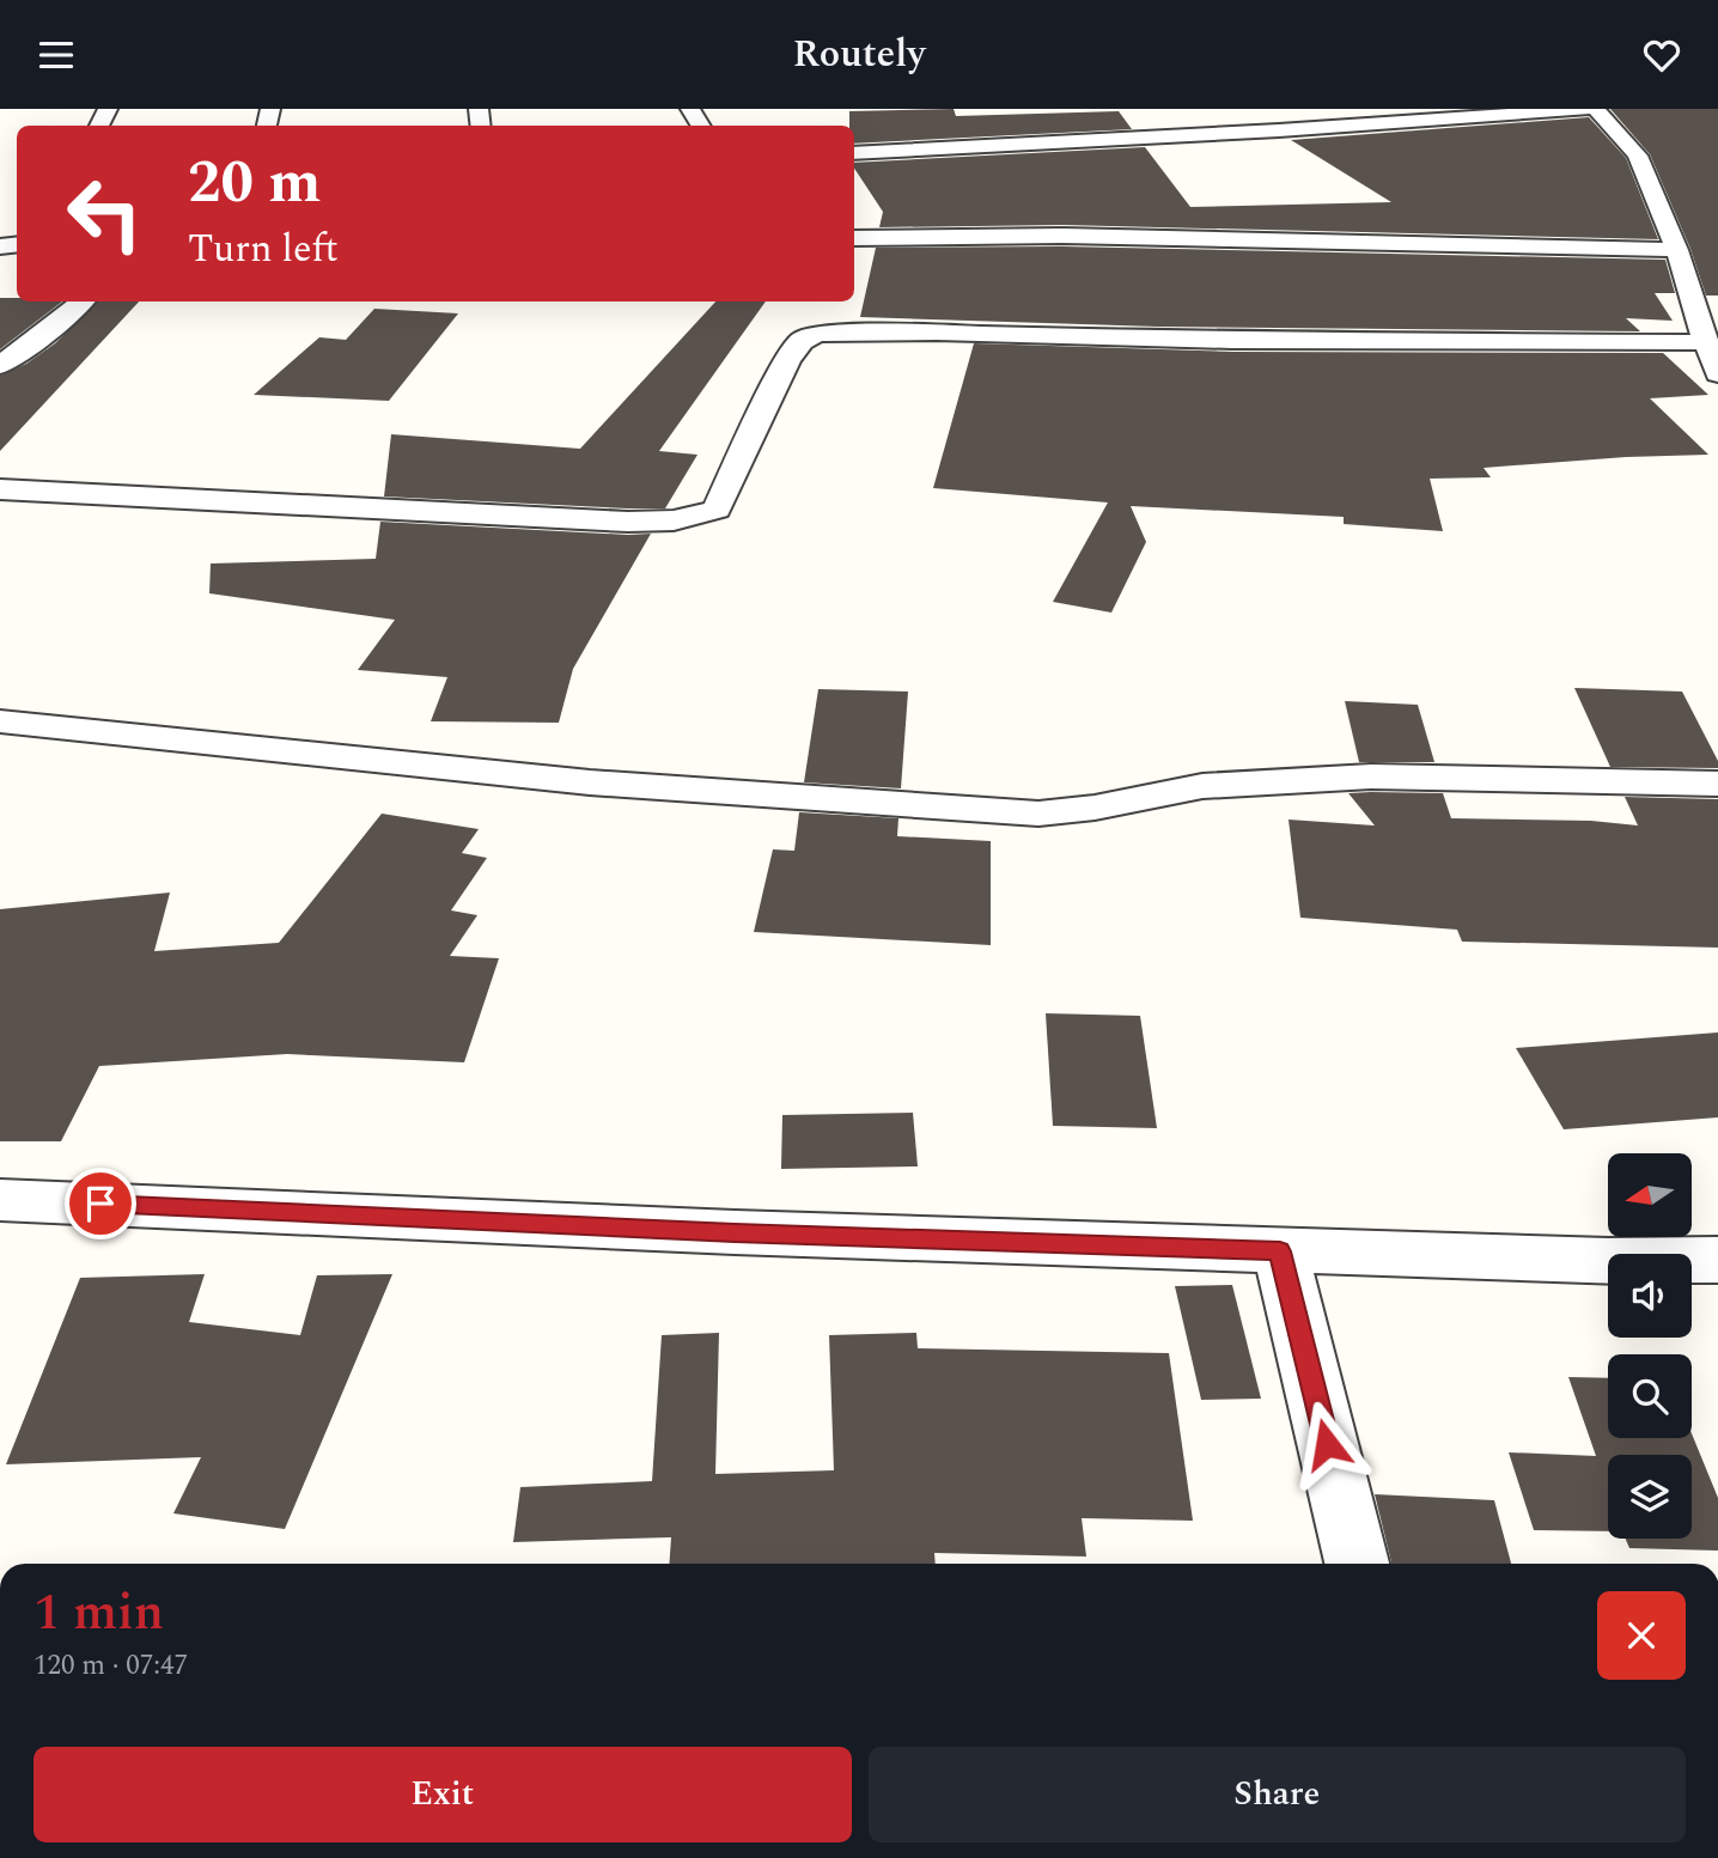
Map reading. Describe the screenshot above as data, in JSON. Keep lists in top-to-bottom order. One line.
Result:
{"north":"left","page":{"header":"Routely","turn":["20 m","Turn left"],"heading":["1 min","120 m · 07:47"],"buttons":["Exit","Share"]}}
